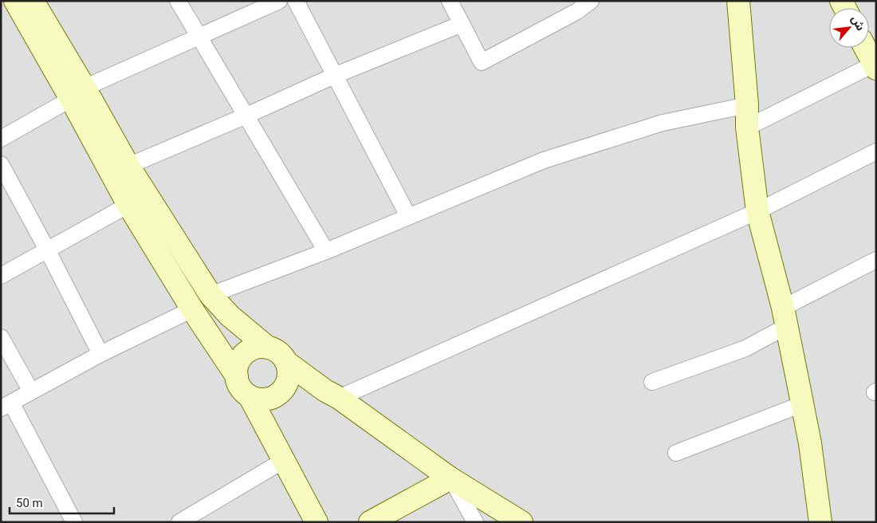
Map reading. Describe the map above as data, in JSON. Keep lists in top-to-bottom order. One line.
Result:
{"scale_bar":"50 m","north":"top right"}
